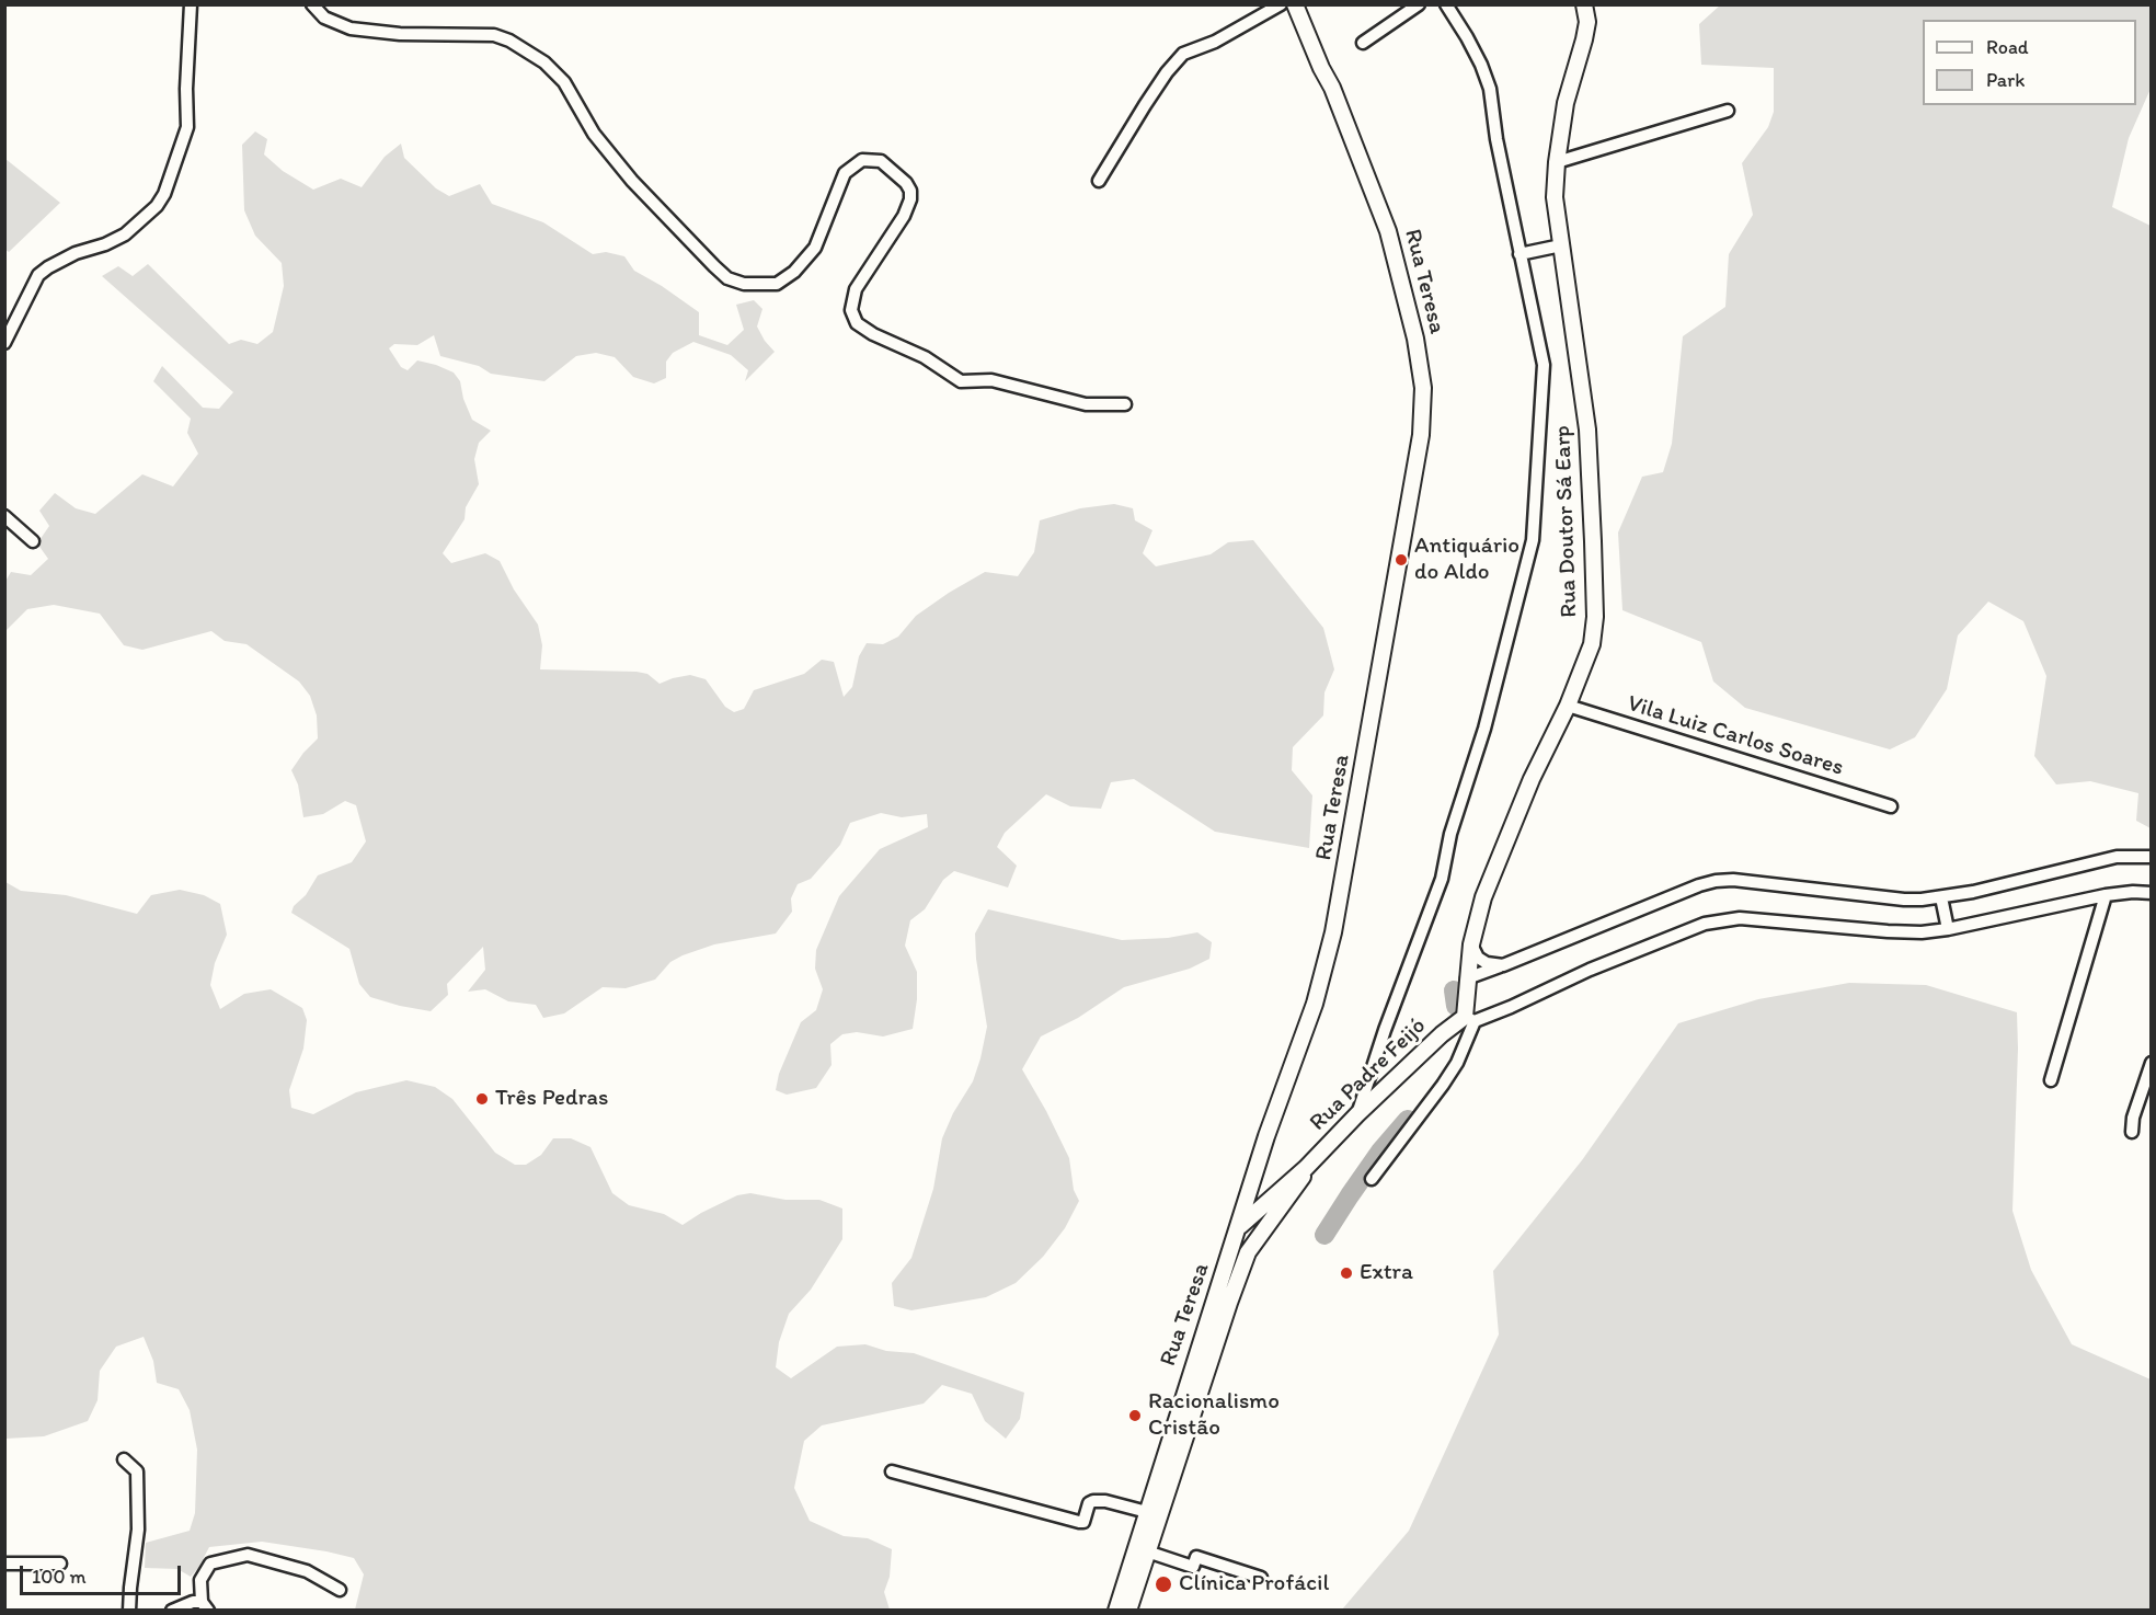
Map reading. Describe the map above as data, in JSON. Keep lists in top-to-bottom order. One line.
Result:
{"streets":{"main road":["Rua Teresa","Rua Doutor Sá Earp","Rua Padre Feijó"],"street":["Vila Luiz Carlos Soares"]},"crossings":[["Rua Teresa","Rua Padre Feijó"],["Rua Doutor Sá Earp","Vila Luiz Carlos Soares"],["Rua Doutor Sá Earp","Rua Padre Feijó"]],"places":["Antiquário do Aldo","Três Pedras","Extra","Racionalismo Cristão","Clínica Profácil"],"legend":["Road","Park"],"scale_bar":"100 m"}
